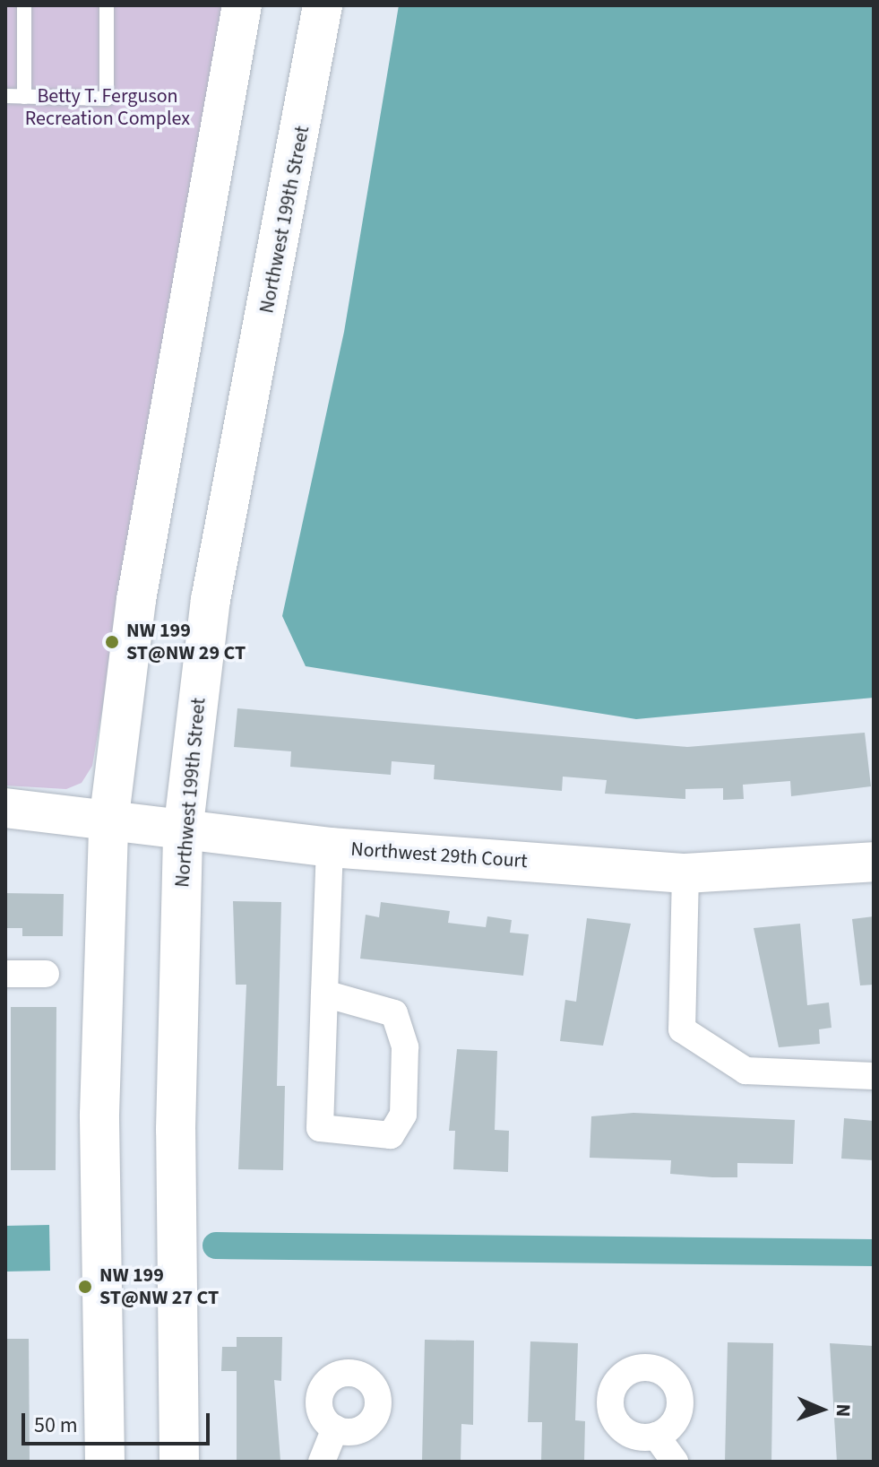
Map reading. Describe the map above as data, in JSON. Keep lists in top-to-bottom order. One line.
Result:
{"streets":{"main road":["Northwest 199th Street","Northwest 29th Court"]},"crossings":[["Northwest 199th Street","Northwest 29th Court"]],"parks":["Betty T. Ferguson Recreation Complex"],"places":["NW 199 ST@NW 29 CT","NW 199 ST@NW 27 CT"],"scale_bar":"50 m","north":"right"}
